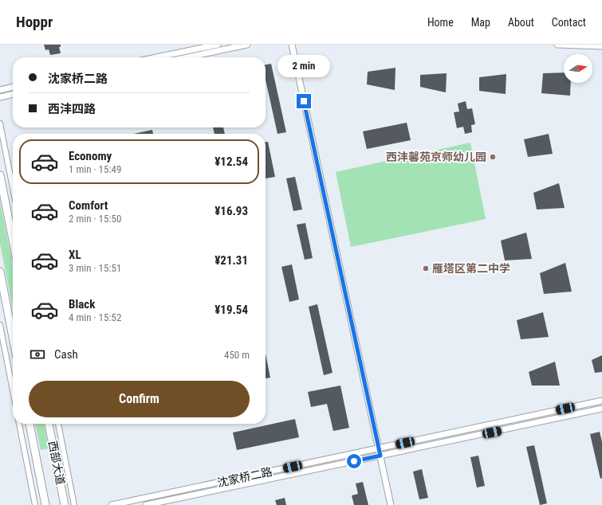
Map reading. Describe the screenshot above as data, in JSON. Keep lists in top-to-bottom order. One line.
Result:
{"streets":{"main road":["西部大道"],"street":["沈家桥二路"]},"places":["西沣馨苑京师幼儿园","雁塔区第二中学"],"north":"right","page":{"header":"Hoppr","nav":["Home","Map","About","Contact"],"bubble":"2 min","banner":["沈家桥二路","西沣四路"],"list":[{"name":"Economy","note":"1 min · 15:49","value":"¥12.54"},{"name":"Comfort","note":"2 min · 15:50","value":"¥16.93"},{"name":"XL","note":"3 min · 15:51","value":"¥21.31"},{"name":"Black","note":"4 min · 15:52","value":"¥19.54"}],"pay":["Cash","450 m"],"buttons":"Confirm"}}
